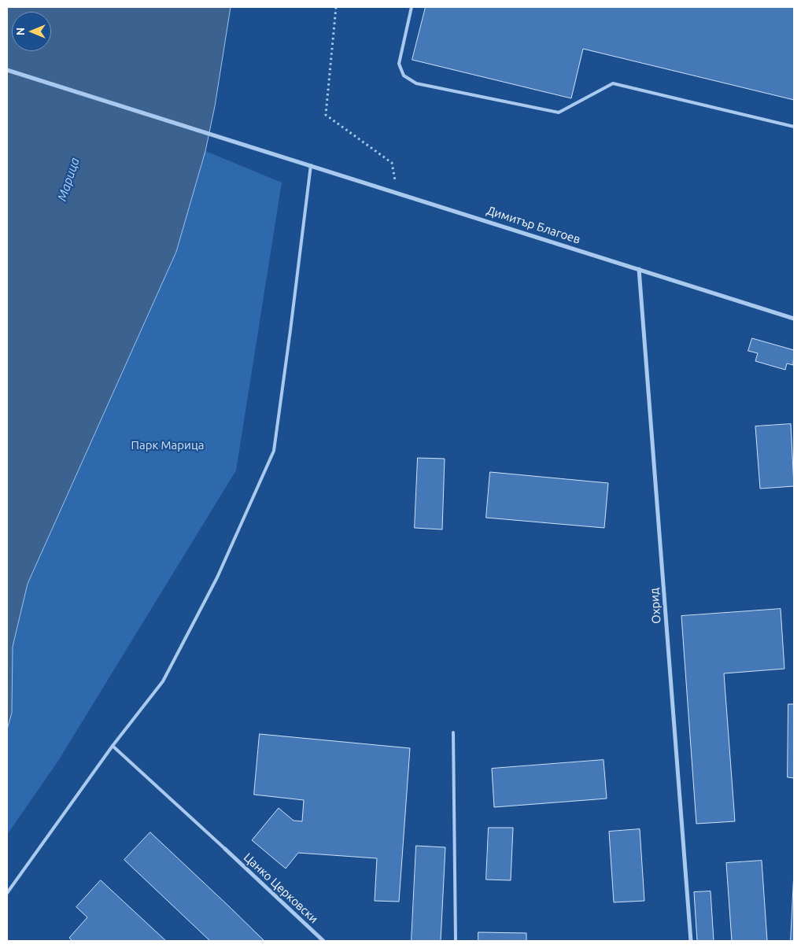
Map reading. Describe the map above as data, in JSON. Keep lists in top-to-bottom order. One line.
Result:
{"streets":{"street":["Димитър Благоев","Охрид","Цанко Церковски"]},"crossings":[["Димитър Благоев","Охрид"]],"water":["Марица"],"parks":["Парк Марица"],"north":"left"}
